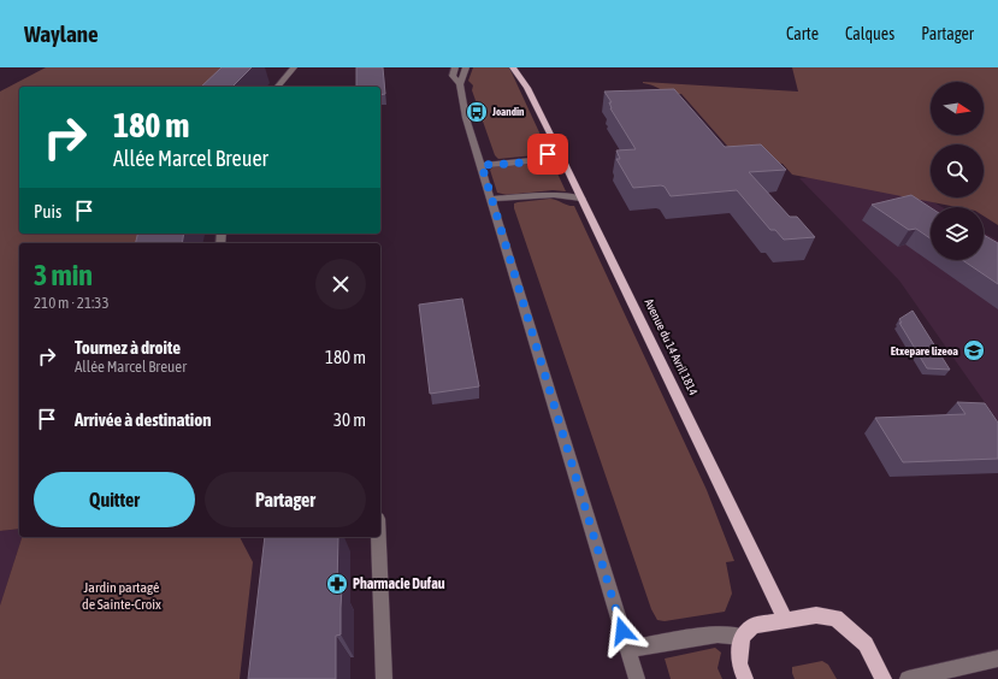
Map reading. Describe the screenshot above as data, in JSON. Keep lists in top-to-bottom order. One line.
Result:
{"streets":{"main road":["Avenue du 14 Avril 1814"]},"parks":["Jardin partagé de Sainte-Croix"],"places":{"bus stop":["Joandin"],"school or university":["Etxepare lizeoa"],"pharmacy":["Pharmacie Dufau"]},"north":"right","page":{"header":"Waylane","nav":["Carte","Calques","Partager"],"turn":["180 m","Allée Marcel Breuer"],"then":"Puis","heading":["3 min","210 m · 21:33"],"list":[{"name":"Tournez à droite","note":"Allée Marcel Breuer","value":"180 m"},{"name":"Arrivée à destination","value":"30 m"}],"buttons":["Quitter","Partager"]}}
